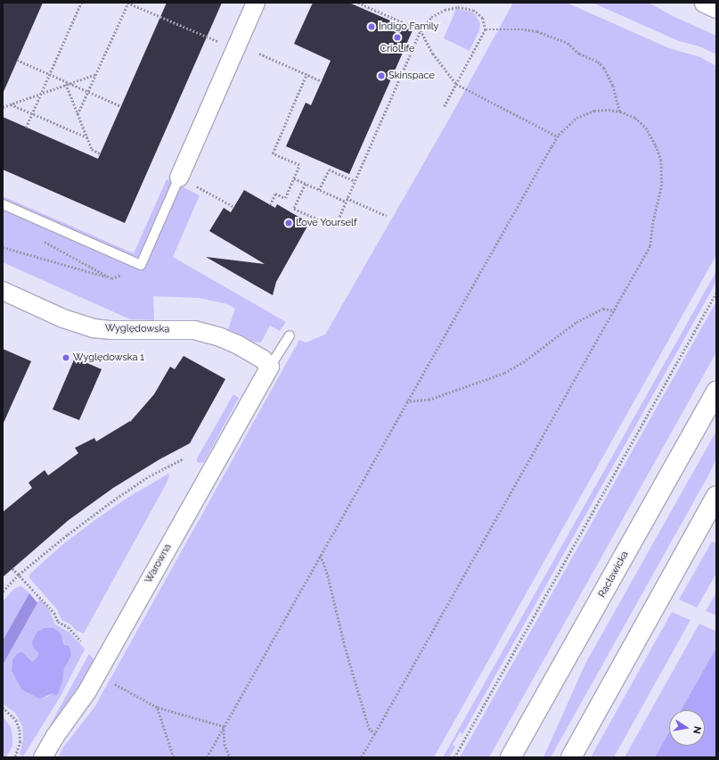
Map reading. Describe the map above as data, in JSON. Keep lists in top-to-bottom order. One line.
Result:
{"streets":{"main road":["Racławicka"],"street":["Wyględowska","Warowna"]},"crossings":[["Wyględowska","Warowna"]],"places":["Indigo Family","CrioLife","Skinspace","Love Yourself","Wyględowska 1"],"north":"right"}
